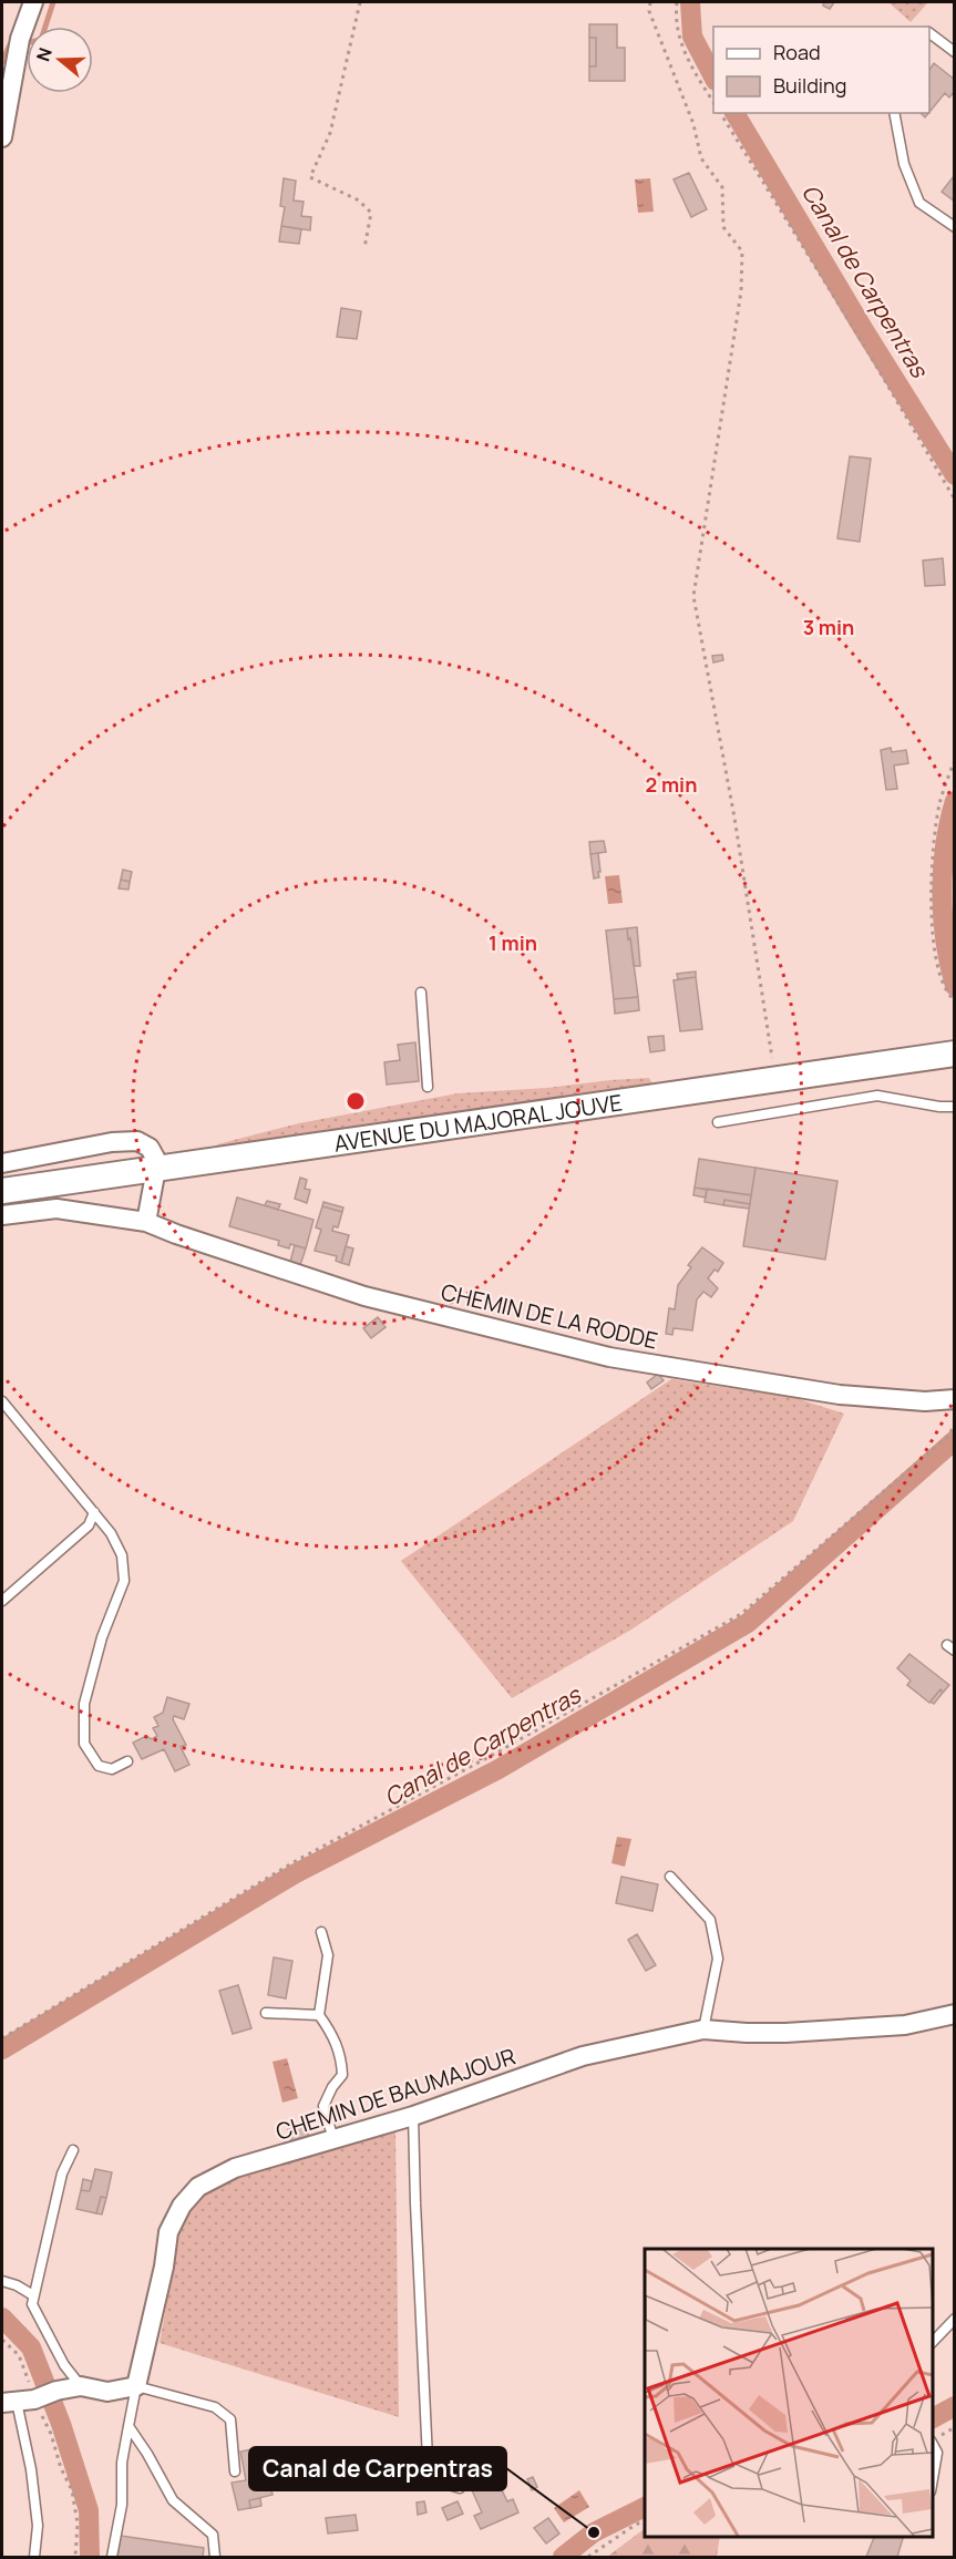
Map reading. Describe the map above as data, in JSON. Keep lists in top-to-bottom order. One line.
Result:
{"streets":{"main road":["AVENUE DU MAJORAL JOUVE"],"street":["CHEMIN DE LA RODDE","CHEMIN DE BAUMAJOUR"]},"water":["Canal de Carpentras"],"places":["Canal de Carpentras"],"legend":["Road","Building"],"north":"left","rings":["3 min","2 min","1 min"]}
